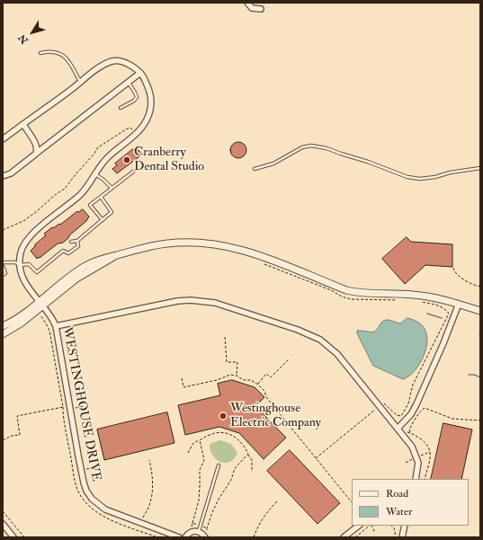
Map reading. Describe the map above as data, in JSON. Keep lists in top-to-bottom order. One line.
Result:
{"streets":{"street":["WESTINGHOUSE DRIVE"]},"places":["Cranberry Dental Studio","Westinghouse Electric Company"],"legend":["Road","Water"],"north":"bottom left"}
